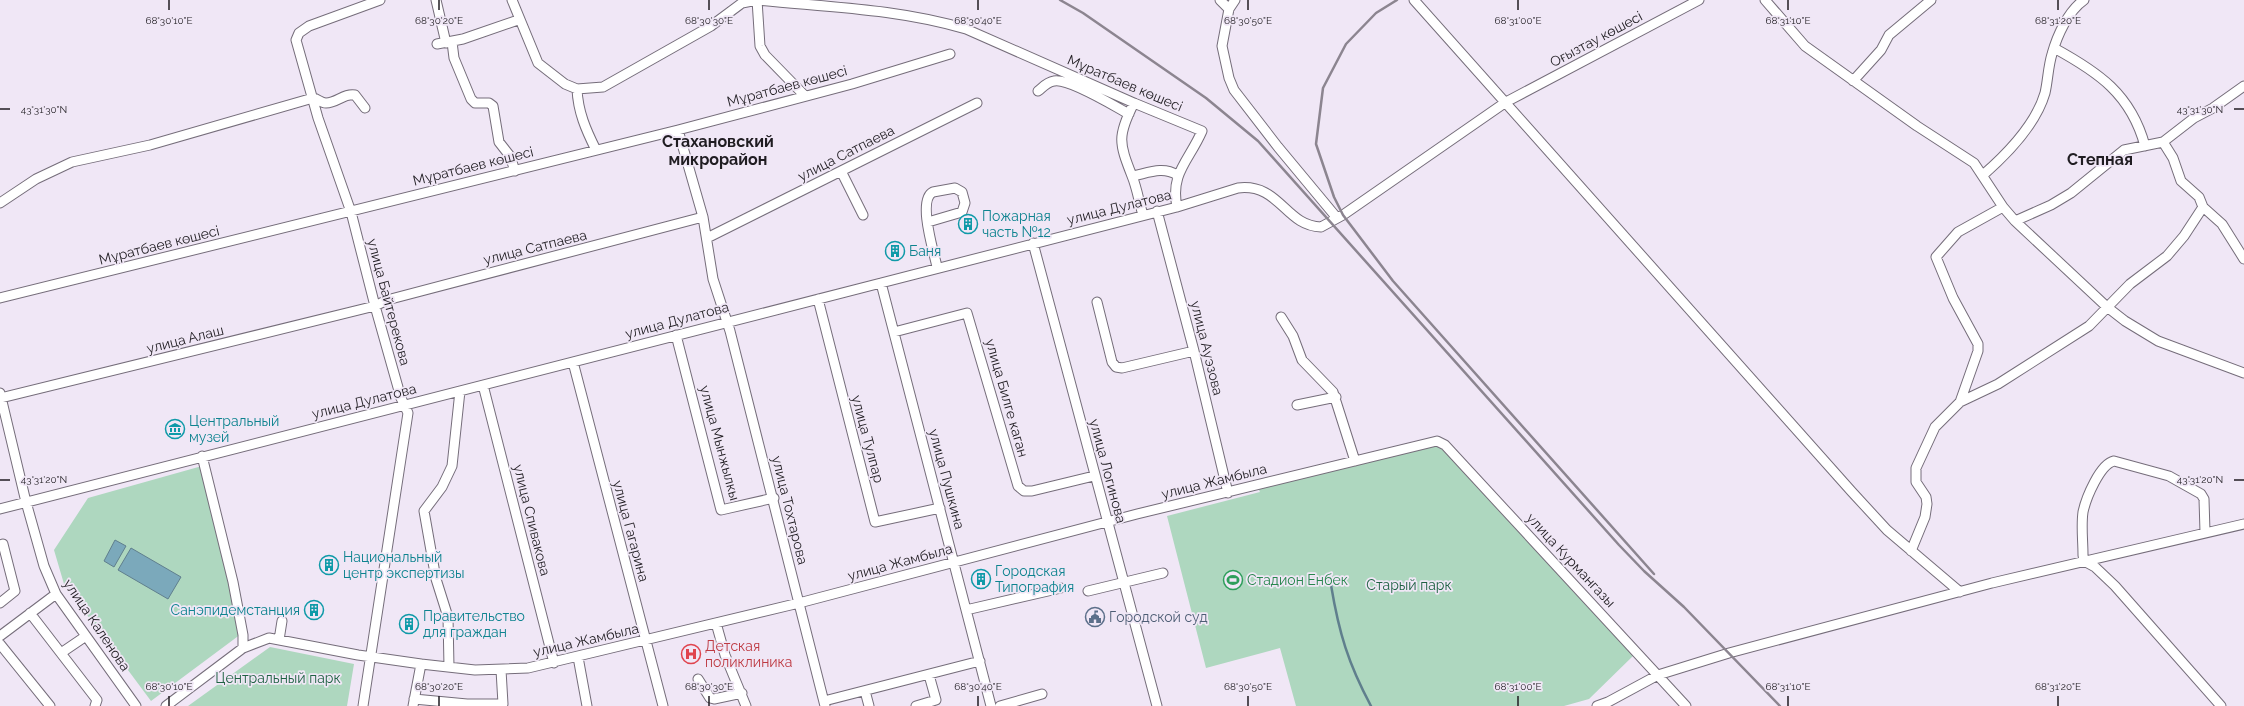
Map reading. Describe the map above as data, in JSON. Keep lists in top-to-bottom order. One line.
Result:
{"streets":{"street":["Оғызтау көшесі","Мұратбаев көшесі","улица Сатпаева","улица Дулатова","улица Байтерекова","улица Алаш","улица Ауэзова","улица Билге каган","улица Тулпар","улица Мынжылкы","улица Логинова","улица Пушкина","улица Жамбыла","улица Тохтарова","улица Спивакова","улица Гагарина","улица Курмангазы","улица Каленова"]},"crossings":[["Оғызтау көшесі","улица Дулатова"],["Мұратбаев көшесі","улица Байтерекова"],["улица Сатпаева","улица Байтерекова"],["улица Сатпаева","улица Алаш"],["улица Сатпаева","улица Тохтарова"],["улица Дулатова","улица Байтерекова"],["улица Дулатова","улица Ауэзова"],["улица Дулатова","улица Тулпар"],["улица Дулатова","улица Мынжылкы"],["улица Дулатова","улица Логинова"],["улица Дулатова","улица Пушкина"],["улица Дулатова","улица Тохтарова"],["улица Дулатова","улица Спивакова"],["улица Дулатова","улица Гагарина"],["улица Дулатова","улица Каленова"],["улица Байтерекова","улица Алаш"],["улица Байтерекова","улица Жамбыла"],["улица Алаш","улица Каленова"],["улица Ауэзова","улица Жамбыла"],["улица Билге каган","улица Логинова"],["улица Билге каган","улица Пушкина"],["улица Тулпар","улица Пушкина"],["улица Мынжылкы","улица Тохтарова"],["улица Логинова","улица Жамбыла"],["улица Пушкина","улица Жамбыла"],["улица Жамбыла","улица Тохтарова"],["улица Жамбыла","улица Спивакова"],["улица Жамбыла","улица Гагарина"],["улица Жамбыла","улица Курмангазы"]],"districts":["Стахановский микрорайон","Степная"],"parks":["Старый парк","Центральный парк"],"places":{"building":["Пожарная часть №12","Баня","Национальный центр экспертизы","Городская Типография","Санэпидемстанция","Правительство для граждан"],"museum":["Центральный музей"],"sports":["Стадион Енбек"],"public building":["Городской суд"],"hospital":["Детская поликлиника"]},"coordinates":["68°30'10\"E","68°30'20\"E","68°30'30\"E","68°30'40\"E","68°30'50\"E","68°31'00\"E","68°31'10\"E","68°31'20\"E","43°31'30\"N","43°31'20\"N"]}
